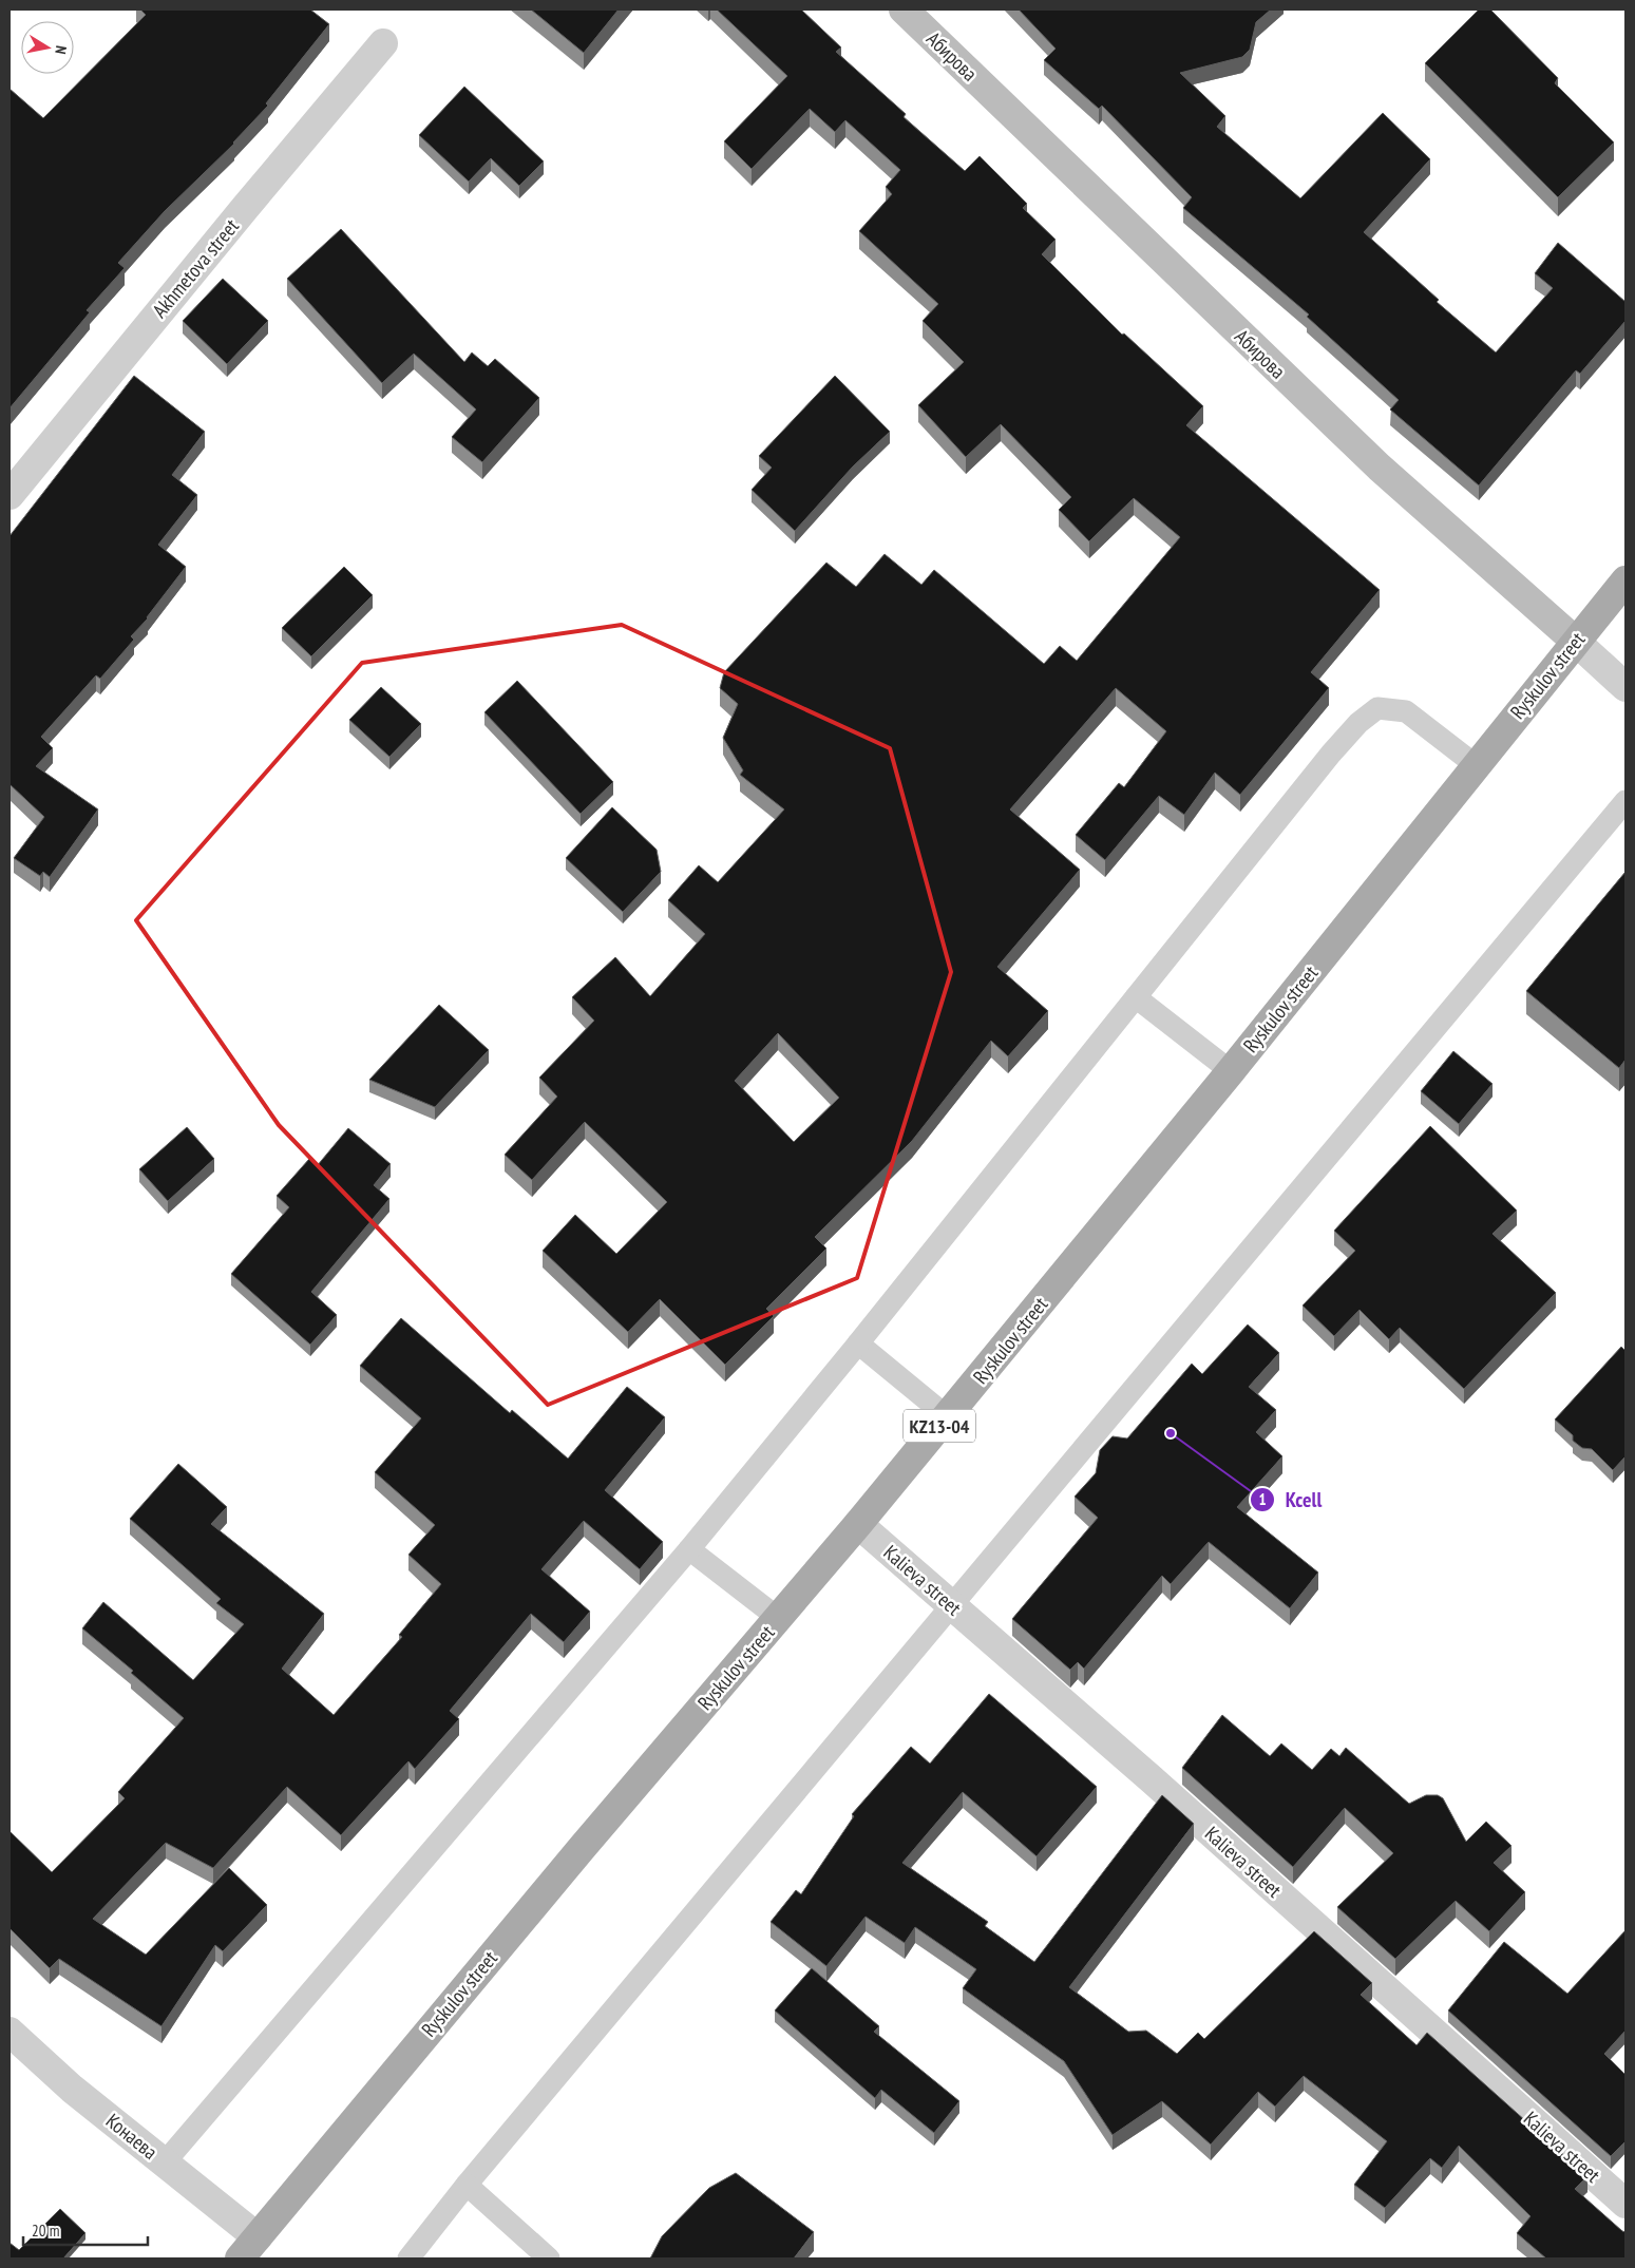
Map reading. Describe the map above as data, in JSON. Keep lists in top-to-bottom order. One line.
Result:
{"streets":{"main road":["Абирова","Ryskulov street","KZ13-04"],"street":["Akhmetova street","Kalieva street","Конаева"]},"crossings":[["Абирова","Ryskulov street"],["Ryskulov street","Kalieva street"],["Ryskulov street","Конаева"]],"places":["Kcell"],"scale_bar":"20 m","north":"right"}
